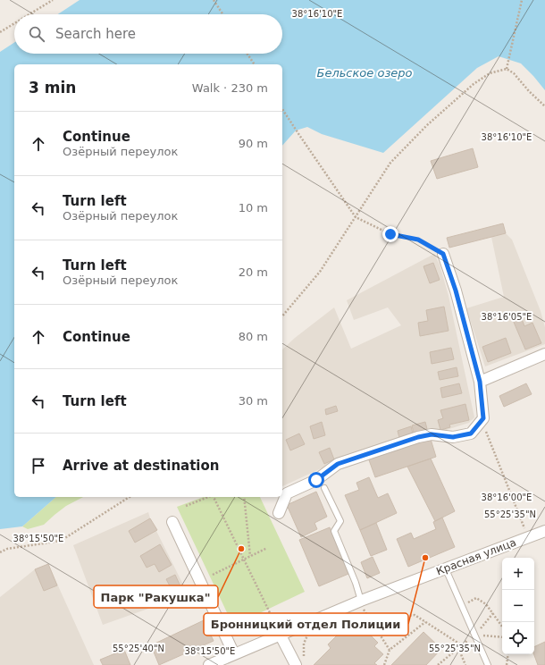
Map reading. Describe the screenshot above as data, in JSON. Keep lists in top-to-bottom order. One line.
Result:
{"streets":{"street":["Красная улица"]},"water":["Бельское озеро"],"places":["Парк \"Ракушка\"","Бронницкий отдел Полиции"],"page":{"search":"Search here","heading":["3 min","Walk · 230 m"],"list":[["Continue","Озёрный переулок","90 m"],["Turn left","Озёрный переулок","10 m"],["Turn left","Озёрный переулок","20 m"],["Continue","80 m"],["Turn left","30 m"],"Arrive at destination"],"map_buttons":["+","−"]},"coordinates":["38°16'10\"E","38°16'05\"E","38°16'00\"E","55°25'35\"N","38°15'50\"E","55°25'40\"N"]}
